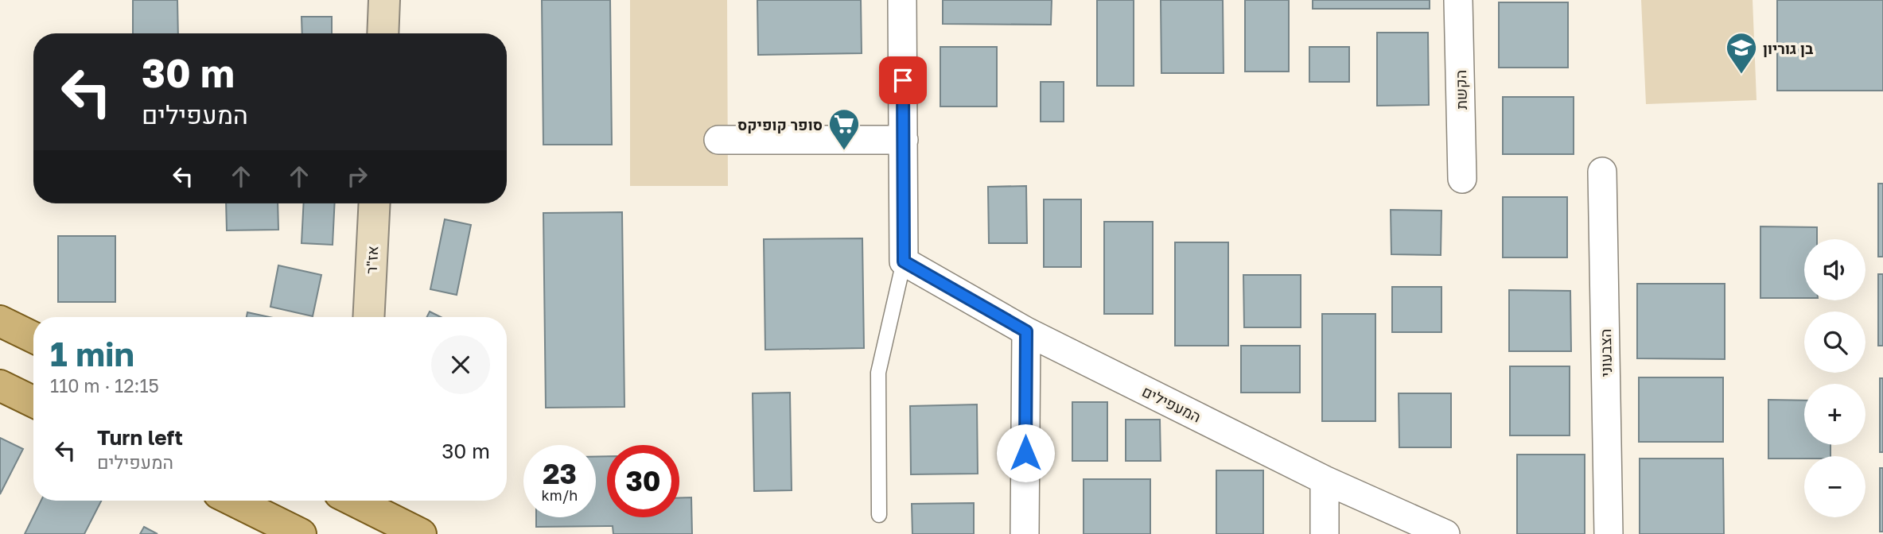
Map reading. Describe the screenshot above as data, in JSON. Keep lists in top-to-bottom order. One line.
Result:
{"streets":{"street":["הקשת","אז\"ר","הצבעוני","המעפילים"]},"places":{"school or university":["בן גוריון"],"supermarket":["סופר קופיקס"]},"page":{"turn":["30 m","המעפילים"],"map_buttons":["+","−"],"heading":["1 min","110 m · 12:15"],"list":[{"name":"Turn left","note":"המעפילים","value":"30 m"}],"speed":"23 km/h","limit":"30"}}
